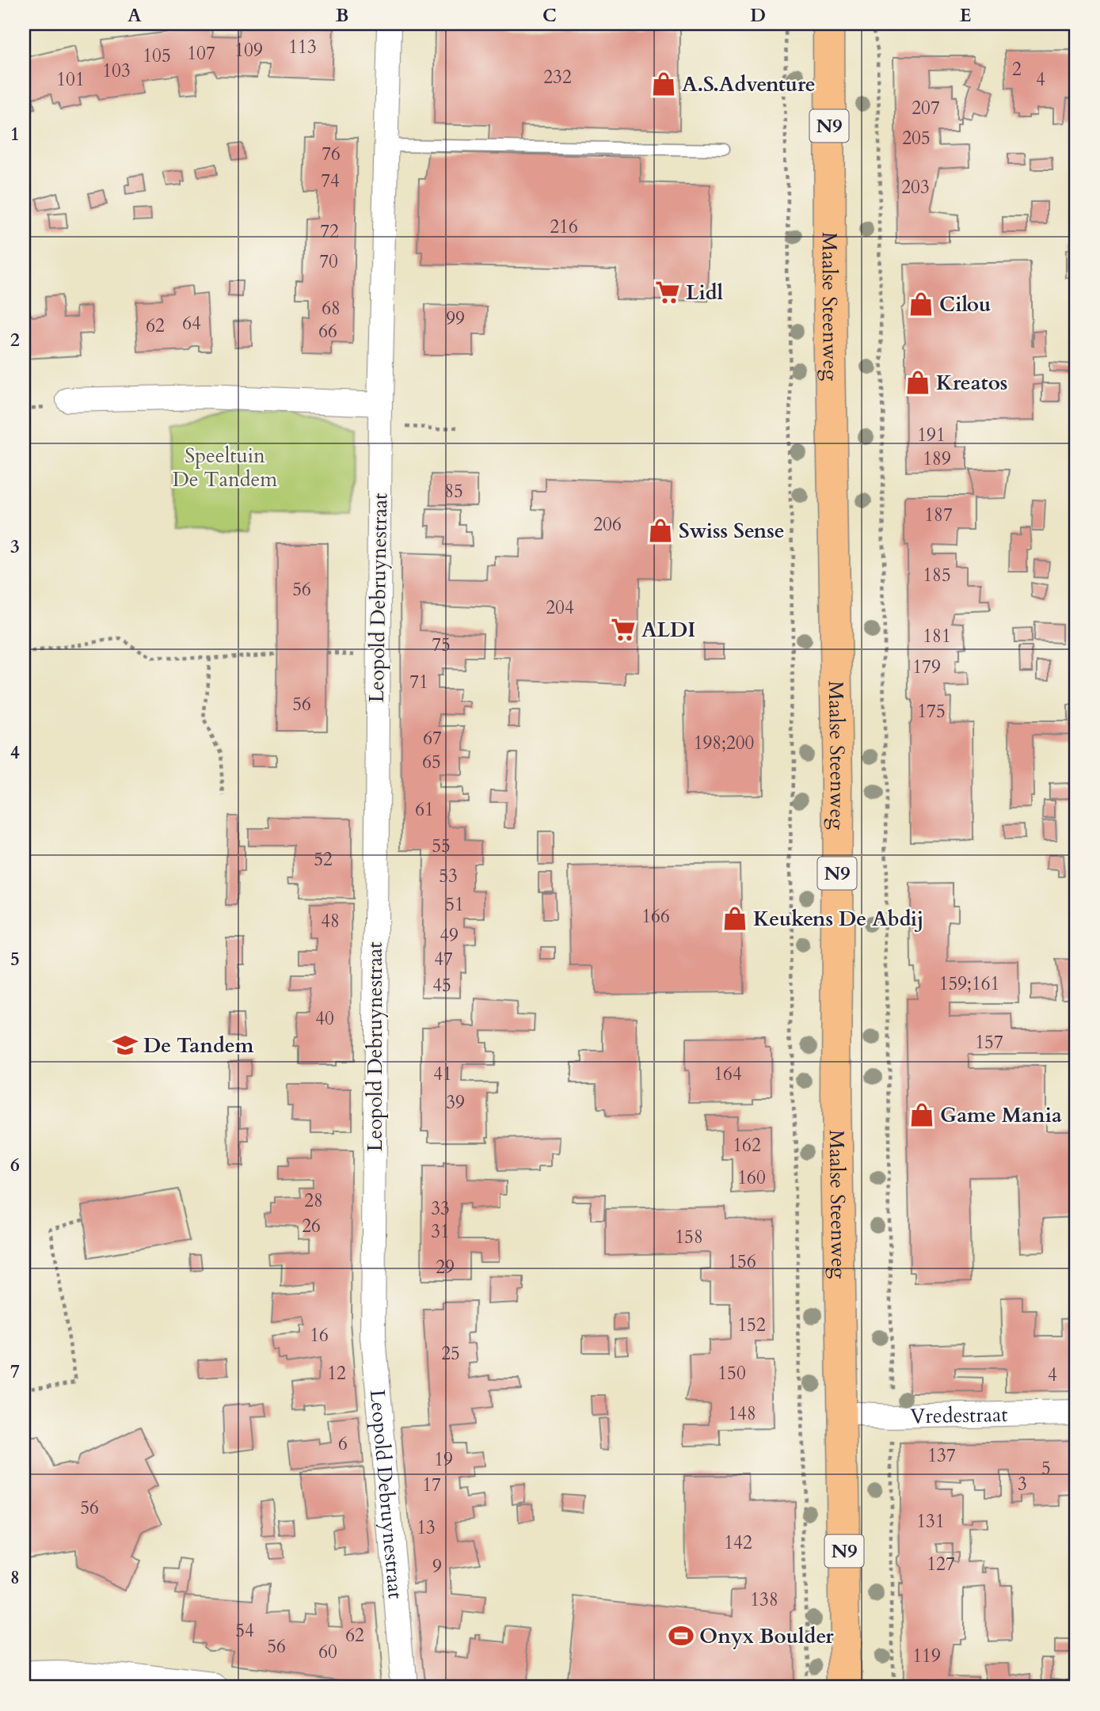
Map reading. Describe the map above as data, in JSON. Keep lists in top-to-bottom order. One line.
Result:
{"streets":{"main road":["N9","Maalse Steenweg"],"street":["Leopold Debruynestraat","Vredestraat"]},"crossings":[["Maalse Steenweg","Vredestraat"]],"parks":["Speeltuin De Tandem"],"places":{"shop":["A.S.Adventure","Cilou","Kreatos","Swiss Sense","Keukens De Abdij","Game Mania"],"supermarket":["Lidl","ALDI"],"school or university":["De Tandem"],"sports":["Onyx Boulder"]},"house_numbers":["113","109","107","105","2","103","232","101","4","207","205","76","74","203","216","72","70","68","99","64","62","66","191","189","85","187","206","185","56","204","181","75","179","71","56","175","67","198;200","65","61","55","52","53","51","166","48","49","47","159;161","45","40","157","41","164","39","162","160","28","33","26","31","158","156","29","152","16","25","12","150","4","148","6","137","19","5","3","17","56","131","13","142","127","9","138","54","62","56","60","119"],"grid":{"columns":["A","B","C","D","E"],"rows":["1","2","3","4","5","6","7","8"]}}
